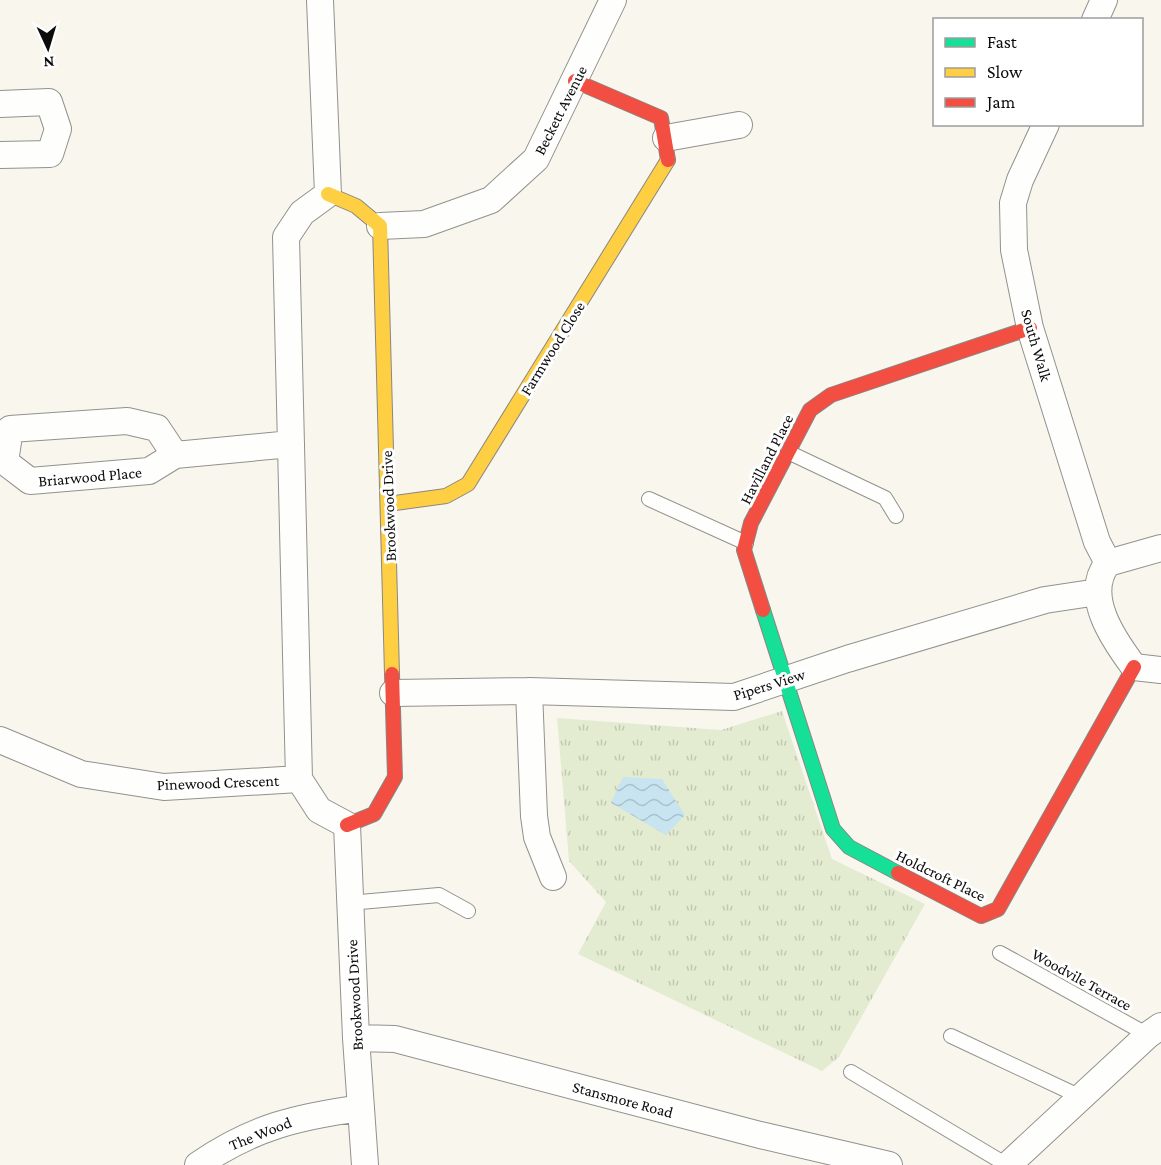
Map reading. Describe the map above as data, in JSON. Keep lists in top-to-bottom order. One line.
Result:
{"streets":{"street":["Beckett Avenue","South Walk","Farmwood Close","Havilland Place","Briarwood Place","Brookwood Drive","Pipers View","Pinewood Crescent","Holdcroft Place","Stansmore Road","The Wood"],"lane":["Woodvile Terrace"]},"crossings":[["Beckett Avenue","Brookwood Drive"],["South Walk","Havilland Place"],["Farmwood Close","Brookwood Drive"],["Havilland Place","Pipers View"],["Havilland Place","Holdcroft Place"],["Brookwood Drive","Pipers View"],["Brookwood Drive","Stansmore Road"],["Brookwood Drive","The Wood"],["Pipers View","Holdcroft Place"]],"legend":["Fast","Slow","Jam"],"north":"bottom"}
